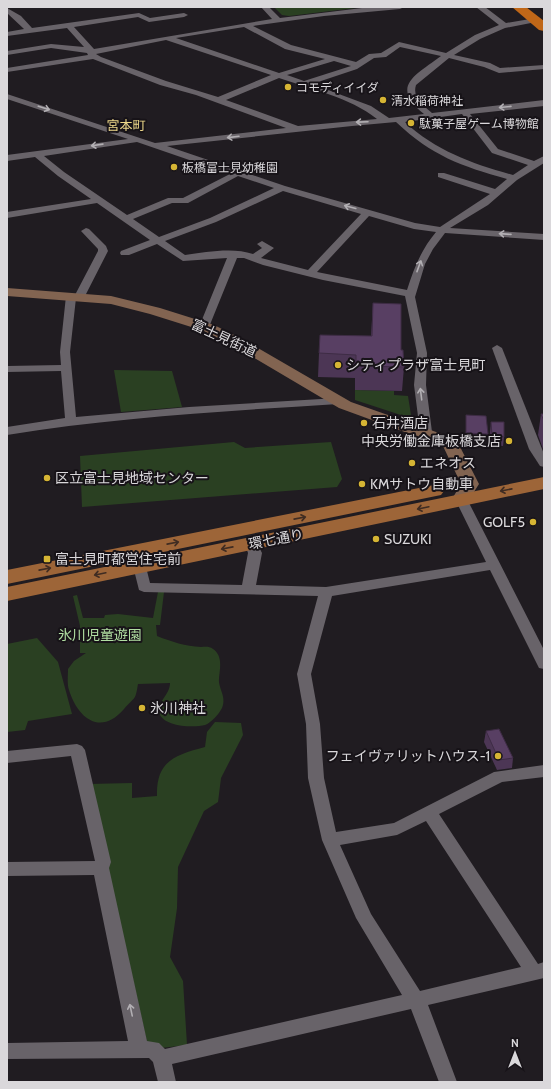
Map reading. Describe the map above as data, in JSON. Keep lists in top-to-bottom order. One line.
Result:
{"streets":{"main road":["環七通り"],"street":["富士見街道"]},"crossings":[["富士見街道","環七通り"]],"districts":["宮本町"],"parks":["氷川児童遊園"],"places":{"other":["コモディイイダ","清水稲荷神社","駄菓子屋ゲーム博物館","板橋富士見幼稚園","シティプラザ富士見町","石井酒店","中央労働金庫板橋支店","エネオス","区立富士見地域センター","KMサトウ自動車","GOLF5","SUZUKI","氷川神社","フェイヴァリットハウス-1"],"transit":["富士見町都営住宅前"]},"north":"top"}
